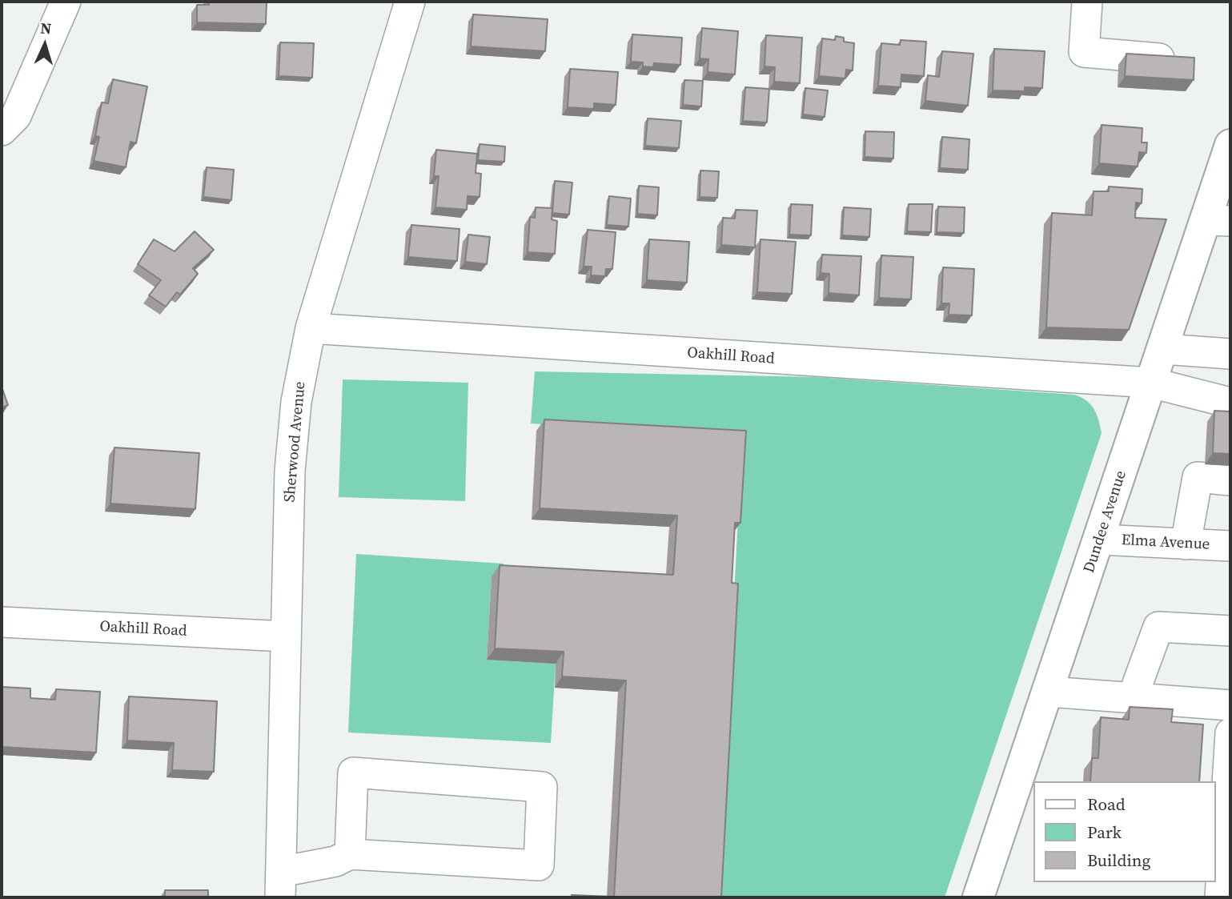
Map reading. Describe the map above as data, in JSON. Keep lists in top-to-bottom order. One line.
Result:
{"streets":{"main road":["Dundee Avenue"],"street":["Oakhill Road","Sherwood Avenue","Elma Avenue"]},"crossings":[["Oakhill Road","Sherwood Avenue"],["Oakhill Road","Dundee Avenue"],["Dundee Avenue","Elma Avenue"]],"legend":["Road","Park","Building"],"north":"top"}
